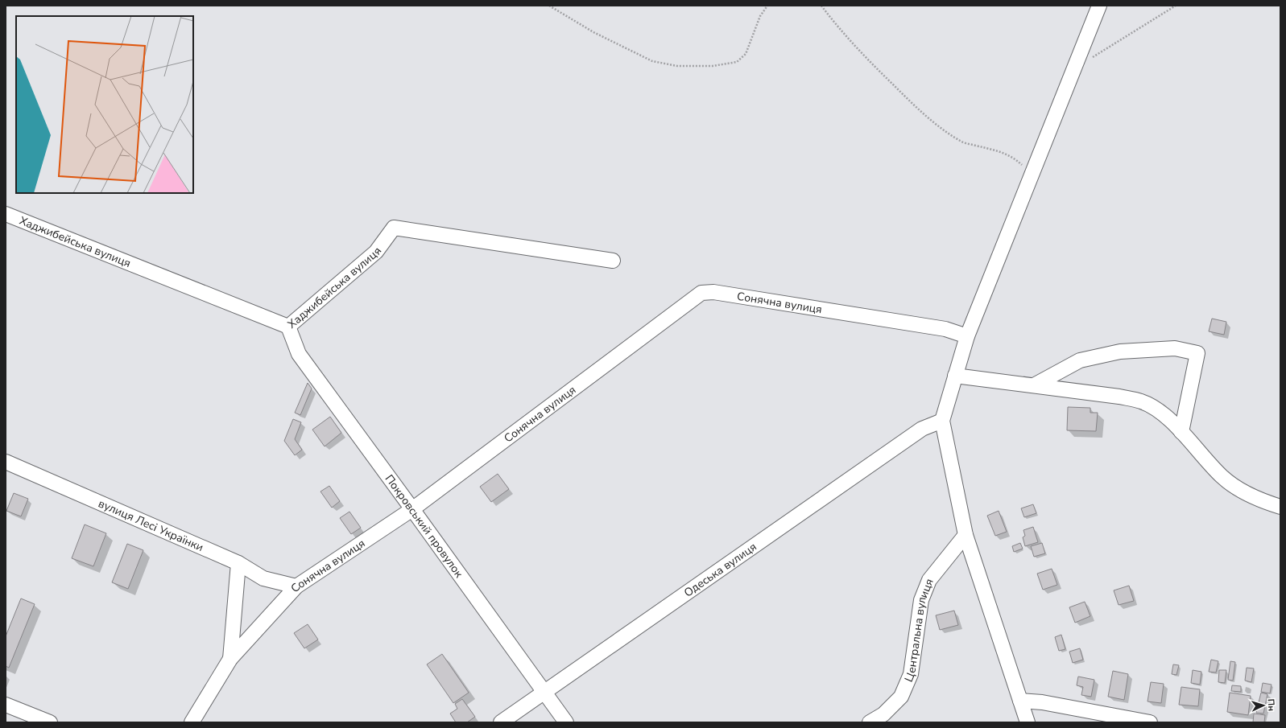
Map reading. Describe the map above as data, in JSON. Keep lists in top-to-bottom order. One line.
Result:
{"streets":{"street":["Хаджибейська вулиця","Сонячна вулиця","вулиця Лесі Українки","Покровський провулок","Одеська вулиця","Центральна вулиця"]},"crossings":[["Хаджибейська вулиця","Покровський провулок"],["Сонячна вулиця","вулиця Лесі Українки"],["Сонячна вулиця","Покровський провулок"],["Покровський провулок","Одеська вулиця"]],"north":"right"}
